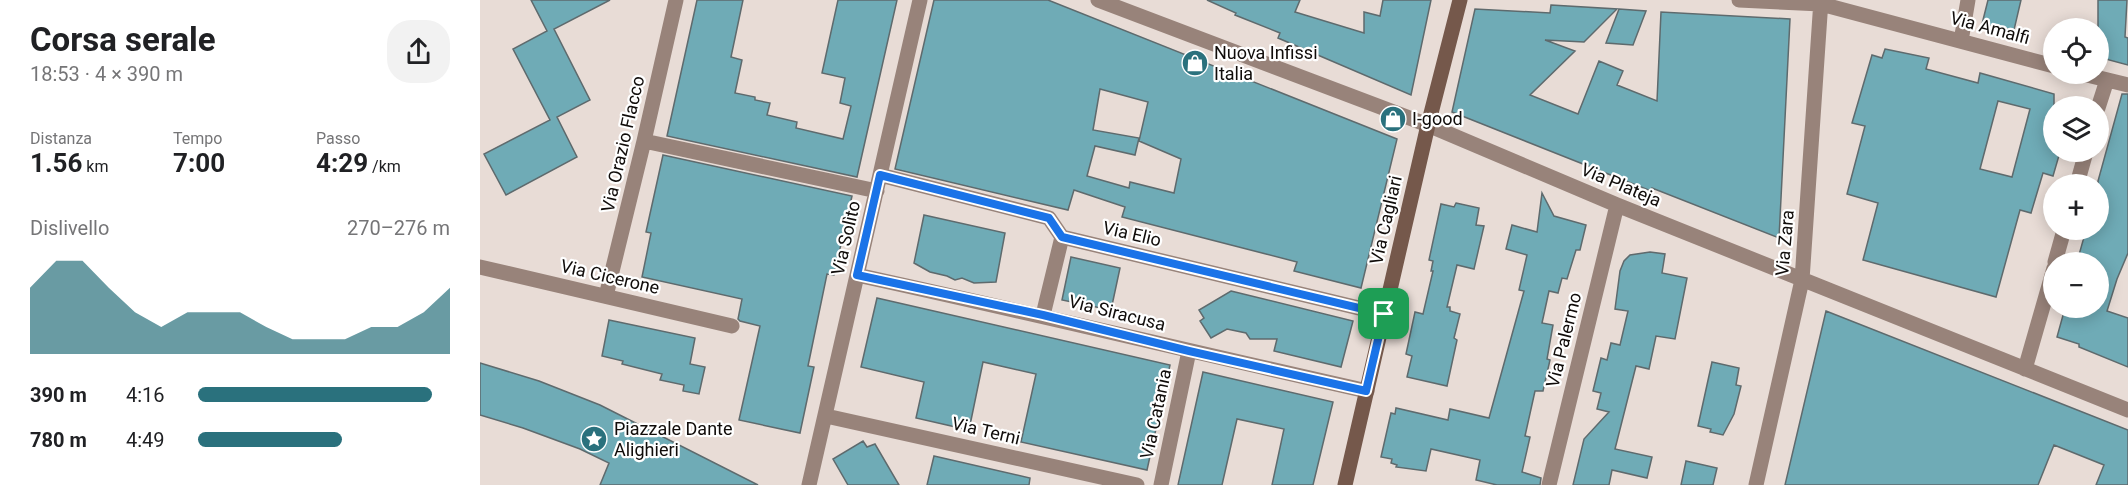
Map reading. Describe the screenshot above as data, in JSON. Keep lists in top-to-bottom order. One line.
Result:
{"streets":{"street":["Via Amalfi","Via Orazio Flacco","Via Plateja","Via Cagliari","Via Elio","Via Solìto","Via Zara","Via Cicerone","Via Siracusa","Via Palermo","Via Catania","Via Terni"]},"crossings":[["Via Amalfi","Via Zara"],["Via Orazio Flacco","Via Cicerone"],["Via Plateja","Via Cagliari"],["Via Plateja","Via Zara"],["Via Plateja","Via Palermo"],["Via Cagliari","Via Elio"],["Via Cagliari","Via Siracusa"],["Via Solìto","Via Siracusa"],["Via Solìto","Via Terni"],["Via Siracusa","Via Catania"]],"places":{"shop":["Nuova Infissi Italia","I-good"],"place":["Piazzale Dante Alighieri"]},"page":{"heading":["Corsa serale","18:53 · 4 × 390 m"],"map_buttons":["+","−"],"stats":[["Distanza","1.56 km"],["Tempo","7:00"],["Passo","4:29 /km"]],"chart":["Dislivello","270–276 m"],"list":[{"name":"390 m","note":"4:16"},{"name":"780 m","note":"4:49"}]}}
